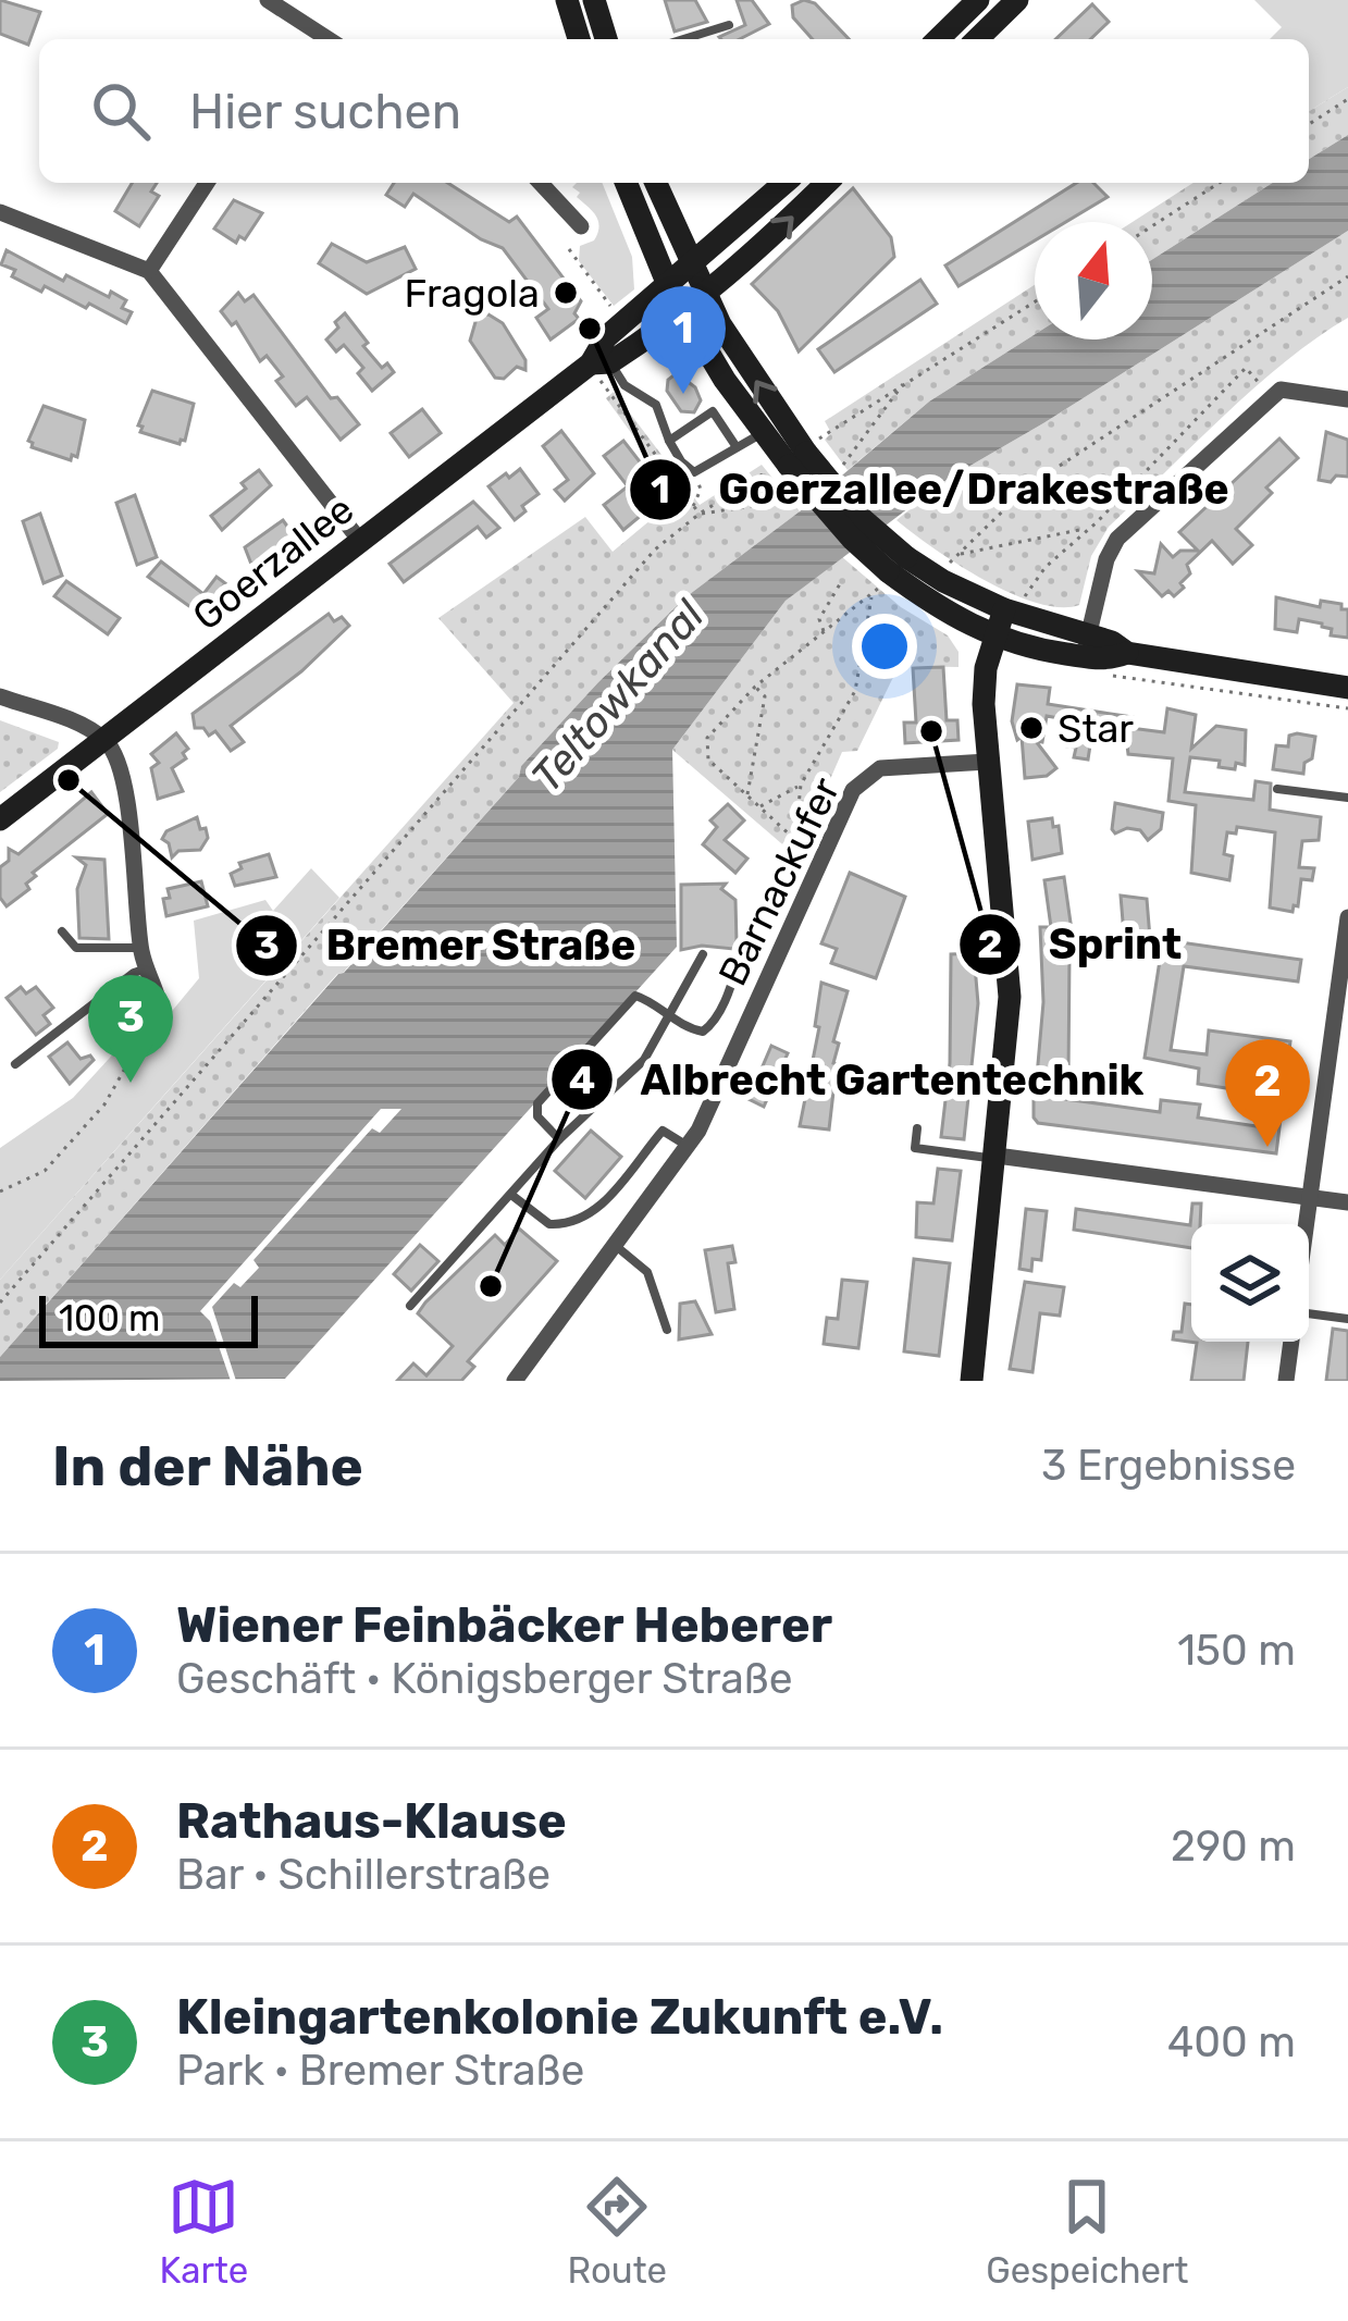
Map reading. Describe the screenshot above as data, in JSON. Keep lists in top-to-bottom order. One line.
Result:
{"streets":{"main road":["Goerzallee"],"street":["Barnackufer"]},"water":["Teltowkanal"],"places":["Fragola","Goerzallee/Drakestraße","Star","Sprint","Bremer Straße","Albrecht Gartentechnik"],"scale_bar":"100 m","north":"top","page":{"search":"Hier suchen","pins":["1","3","2"],"scale":"100 m","heading":["In der Nähe","3 Ergebnisse"],"list":[{"mark":"1","name":"Wiener Feinbäcker Heberer","note":"Geschäft · Königsberger Straße","value":"150 m"},{"mark":"2","name":"Rathaus-Klause","note":"Bar · Schillerstraße","value":"290 m"},{"mark":"3","name":"Kleingartenkolonie Zukunft e.V.","note":"Park · Bremer Straße","value":"400 m"}],"nav":["Karte","Route","Gespeichert"]}}
